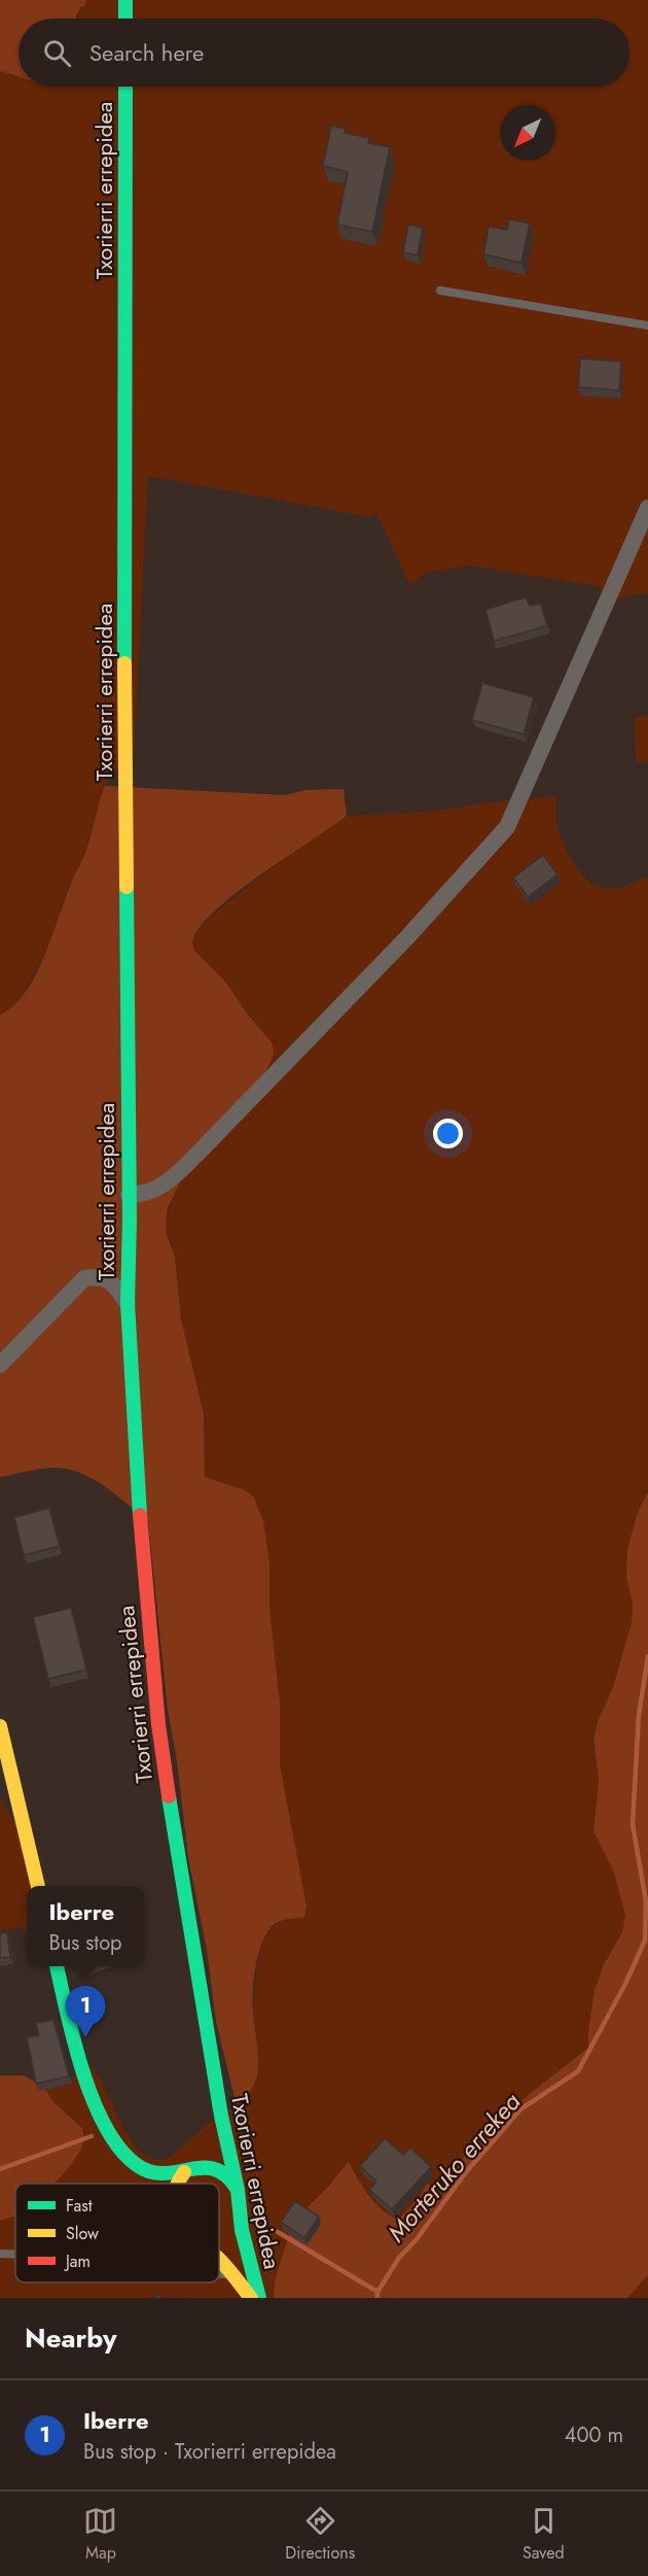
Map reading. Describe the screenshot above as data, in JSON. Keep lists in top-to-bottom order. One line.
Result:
{"streets":{"street":["Txorierri errepidea"]},"water":["Morteruko errekea"],"legend":["Fast","Slow","Jam"],"north":"bottom left","page":{"search":"Search here","popup":["Iberre","Bus stop"],"pins":"1","heading":"Nearby","list":[{"mark":"1","name":"Iberre","note":"Bus stop · Txorierri errepidea","value":"400 m"}],"nav":["Map","Directions","Saved"]}}
